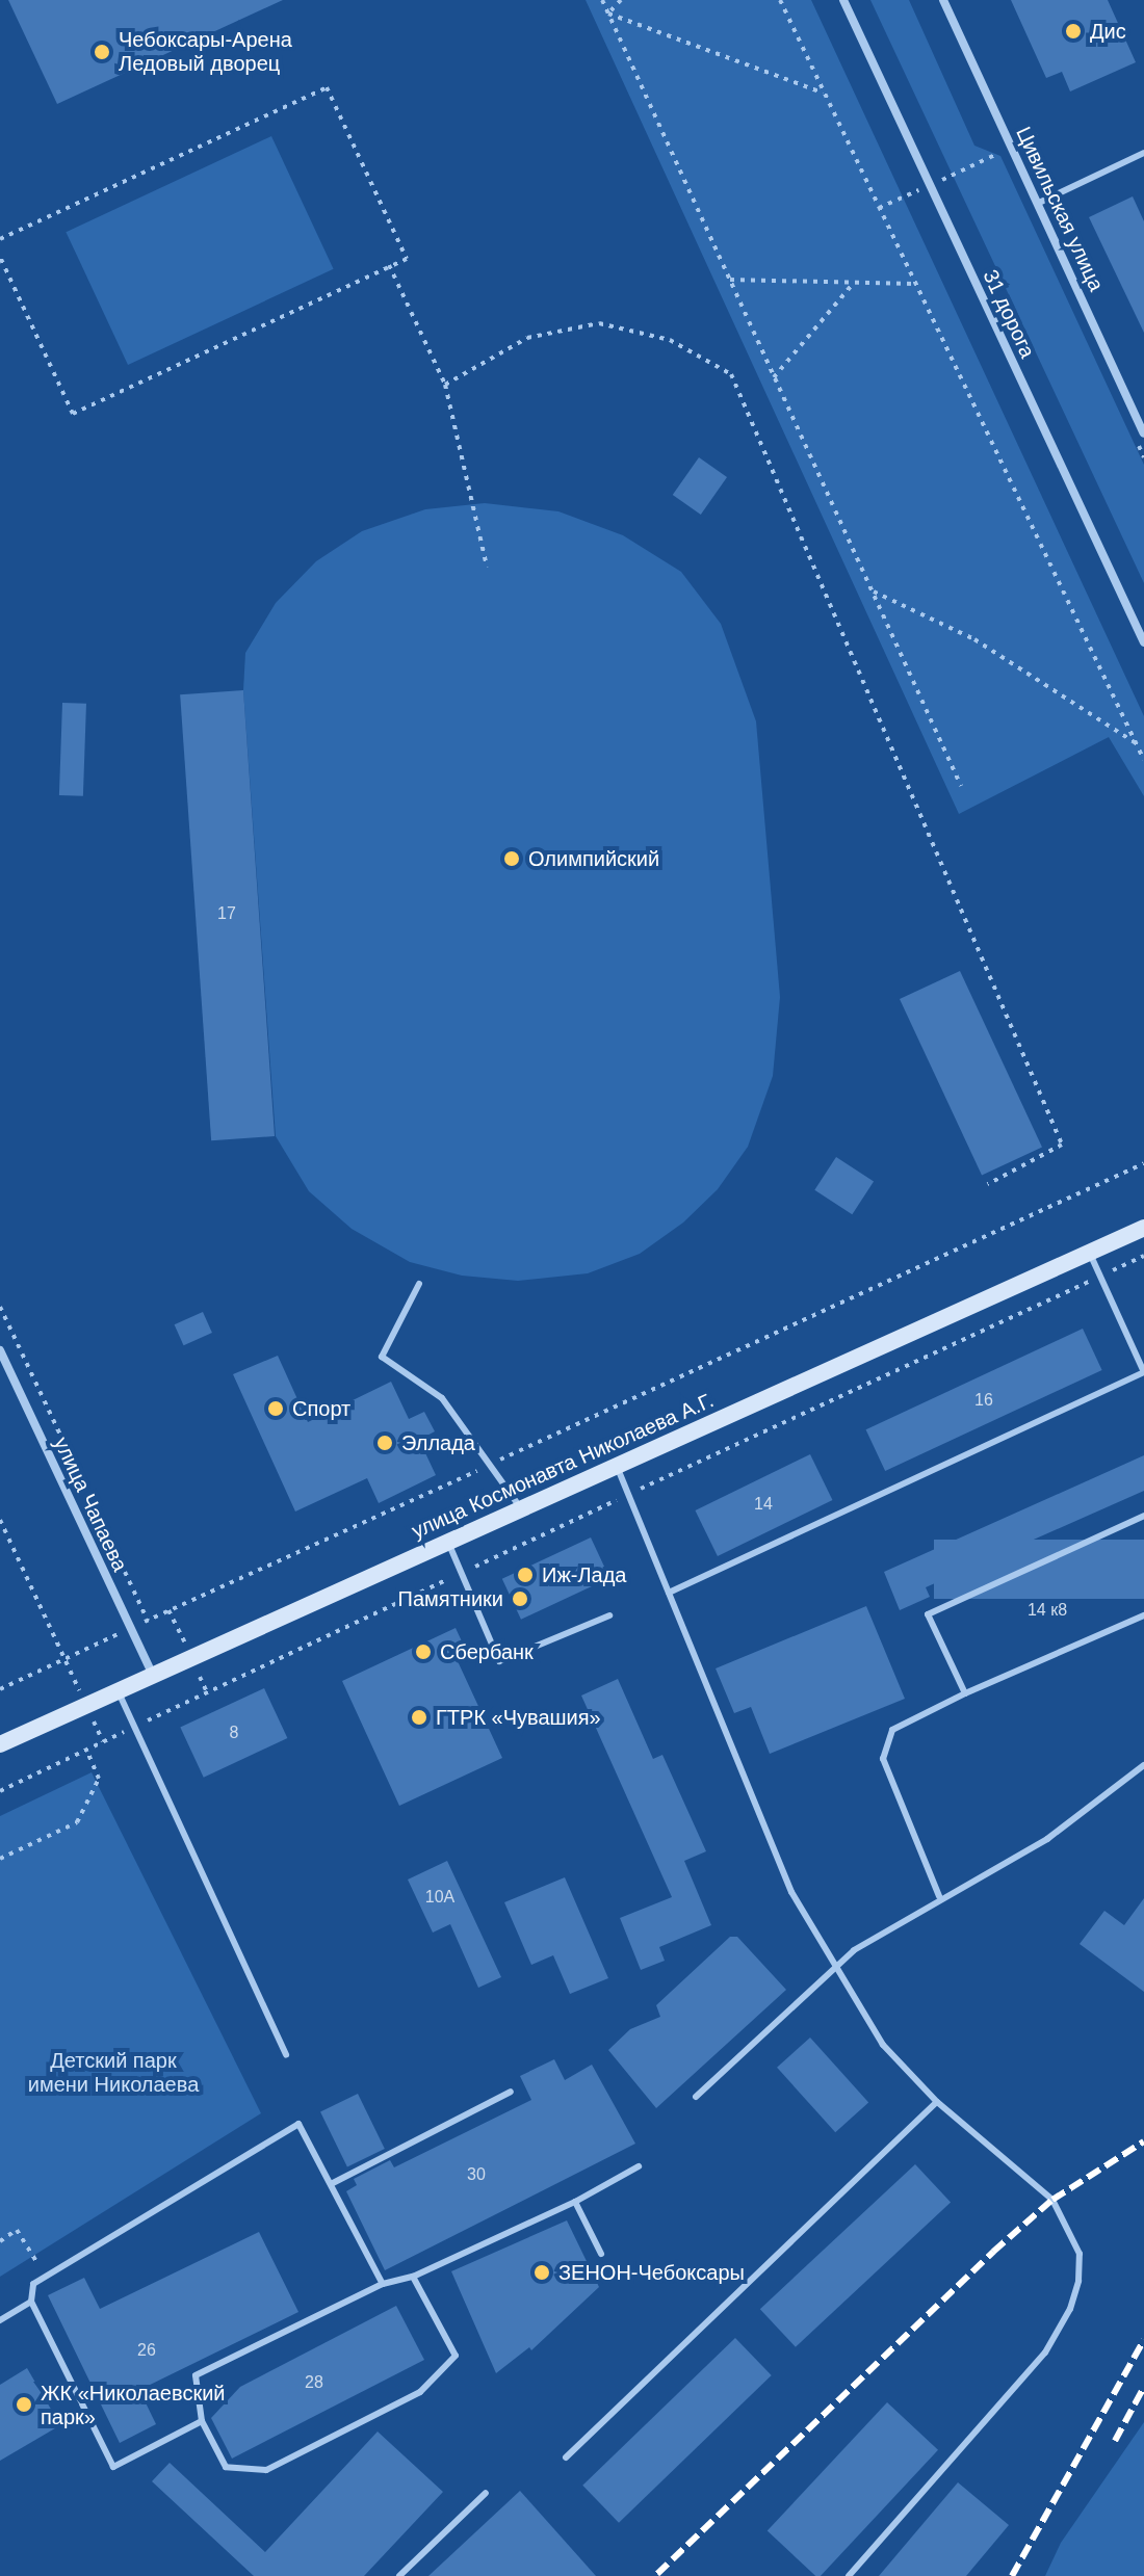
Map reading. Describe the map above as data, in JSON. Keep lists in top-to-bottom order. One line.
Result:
{"streets":{"street":["Цивильская улица","31 дорога","улица Космонавта Николаева А.Г.","улица Чапаева"]},"crossings":[["улица Космонавта Николаева А.Г.","улица Чапаева"]],"parks":["Детский парк имени Николаева"],"places":["Дис","Чебоксары-Арена Ледовый дворец","Олимпийский","Спорт","Эллада","Иж-Лада","Памятники","Сбербанк","ГТРК «Чувашия»","ЗЕНОН-Чебоксары","ЖК «Николаевский парк»"],"house_numbers":["17","16","14","14 к8","8","10А","30","26","28"]}
